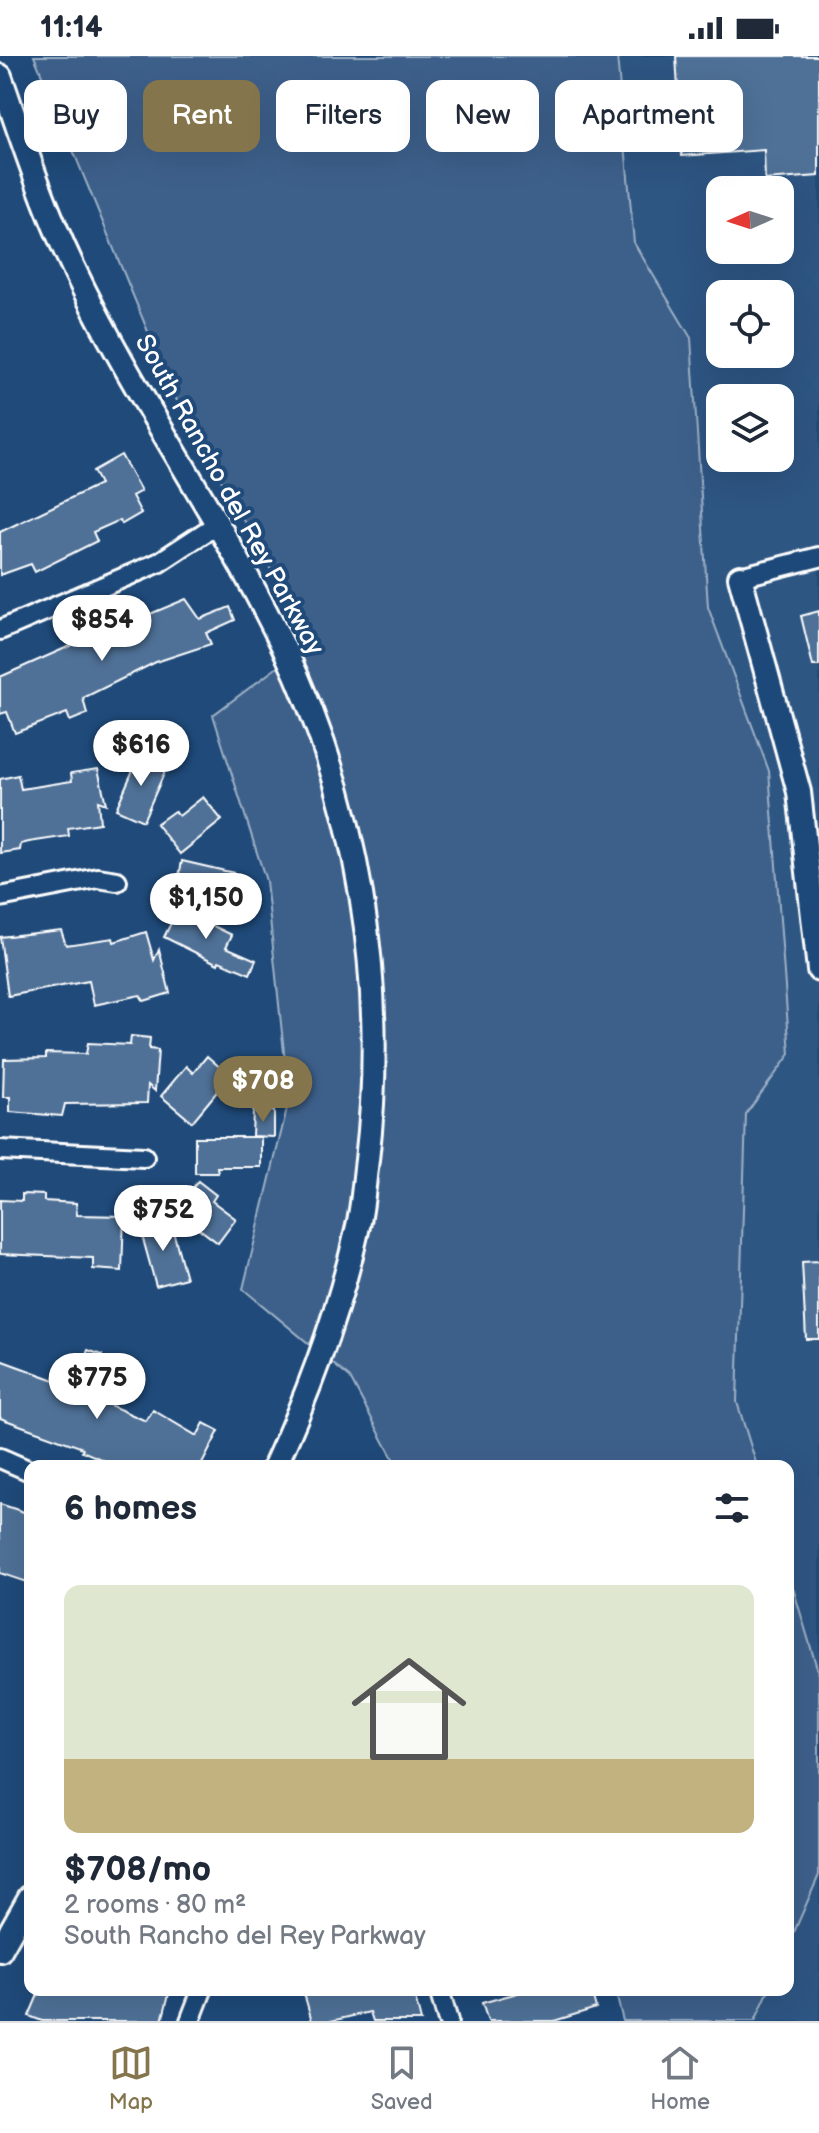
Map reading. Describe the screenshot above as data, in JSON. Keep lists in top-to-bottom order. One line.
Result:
{"streets":{"street":["South Rancho del Rey Parkway"]},"north":"left","page":{"status":"11:14","chip":["Buy","Rent","Filters","New","Apartment"],"price":["$854","$616","$1,150","$708","$752","$775"],"heading":"6 homes","list":[{"name":"$708/mo","note":"2 rooms · 80 m² · South Rancho del Rey Parkway"}],"tabs":["Map","Saved","Home"]}}
